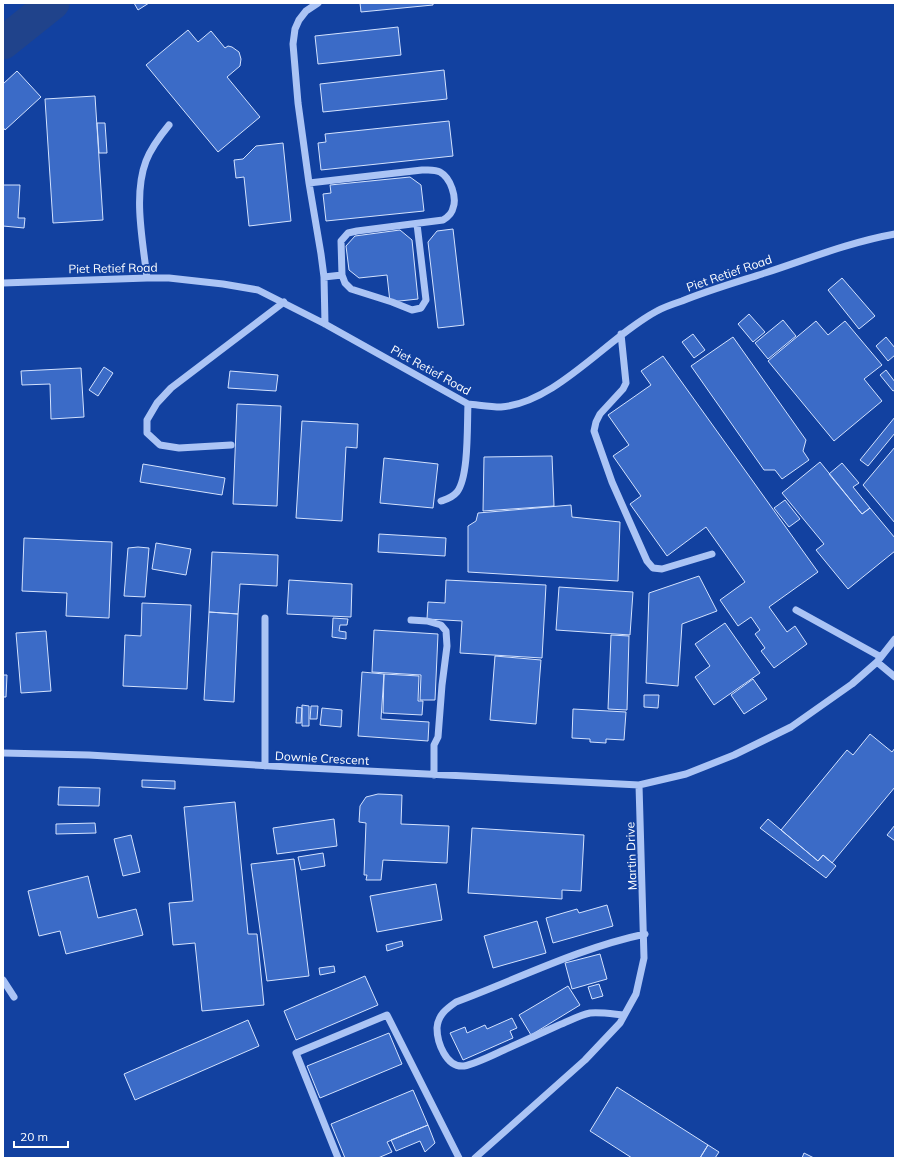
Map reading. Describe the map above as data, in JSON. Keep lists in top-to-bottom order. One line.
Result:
{"streets":{"street":["Piet Retief Road","Downie Crescent","Martin Drive"]},"crossings":[["Downie Crescent","Martin Drive"]],"scale_bar":"20 m"}
